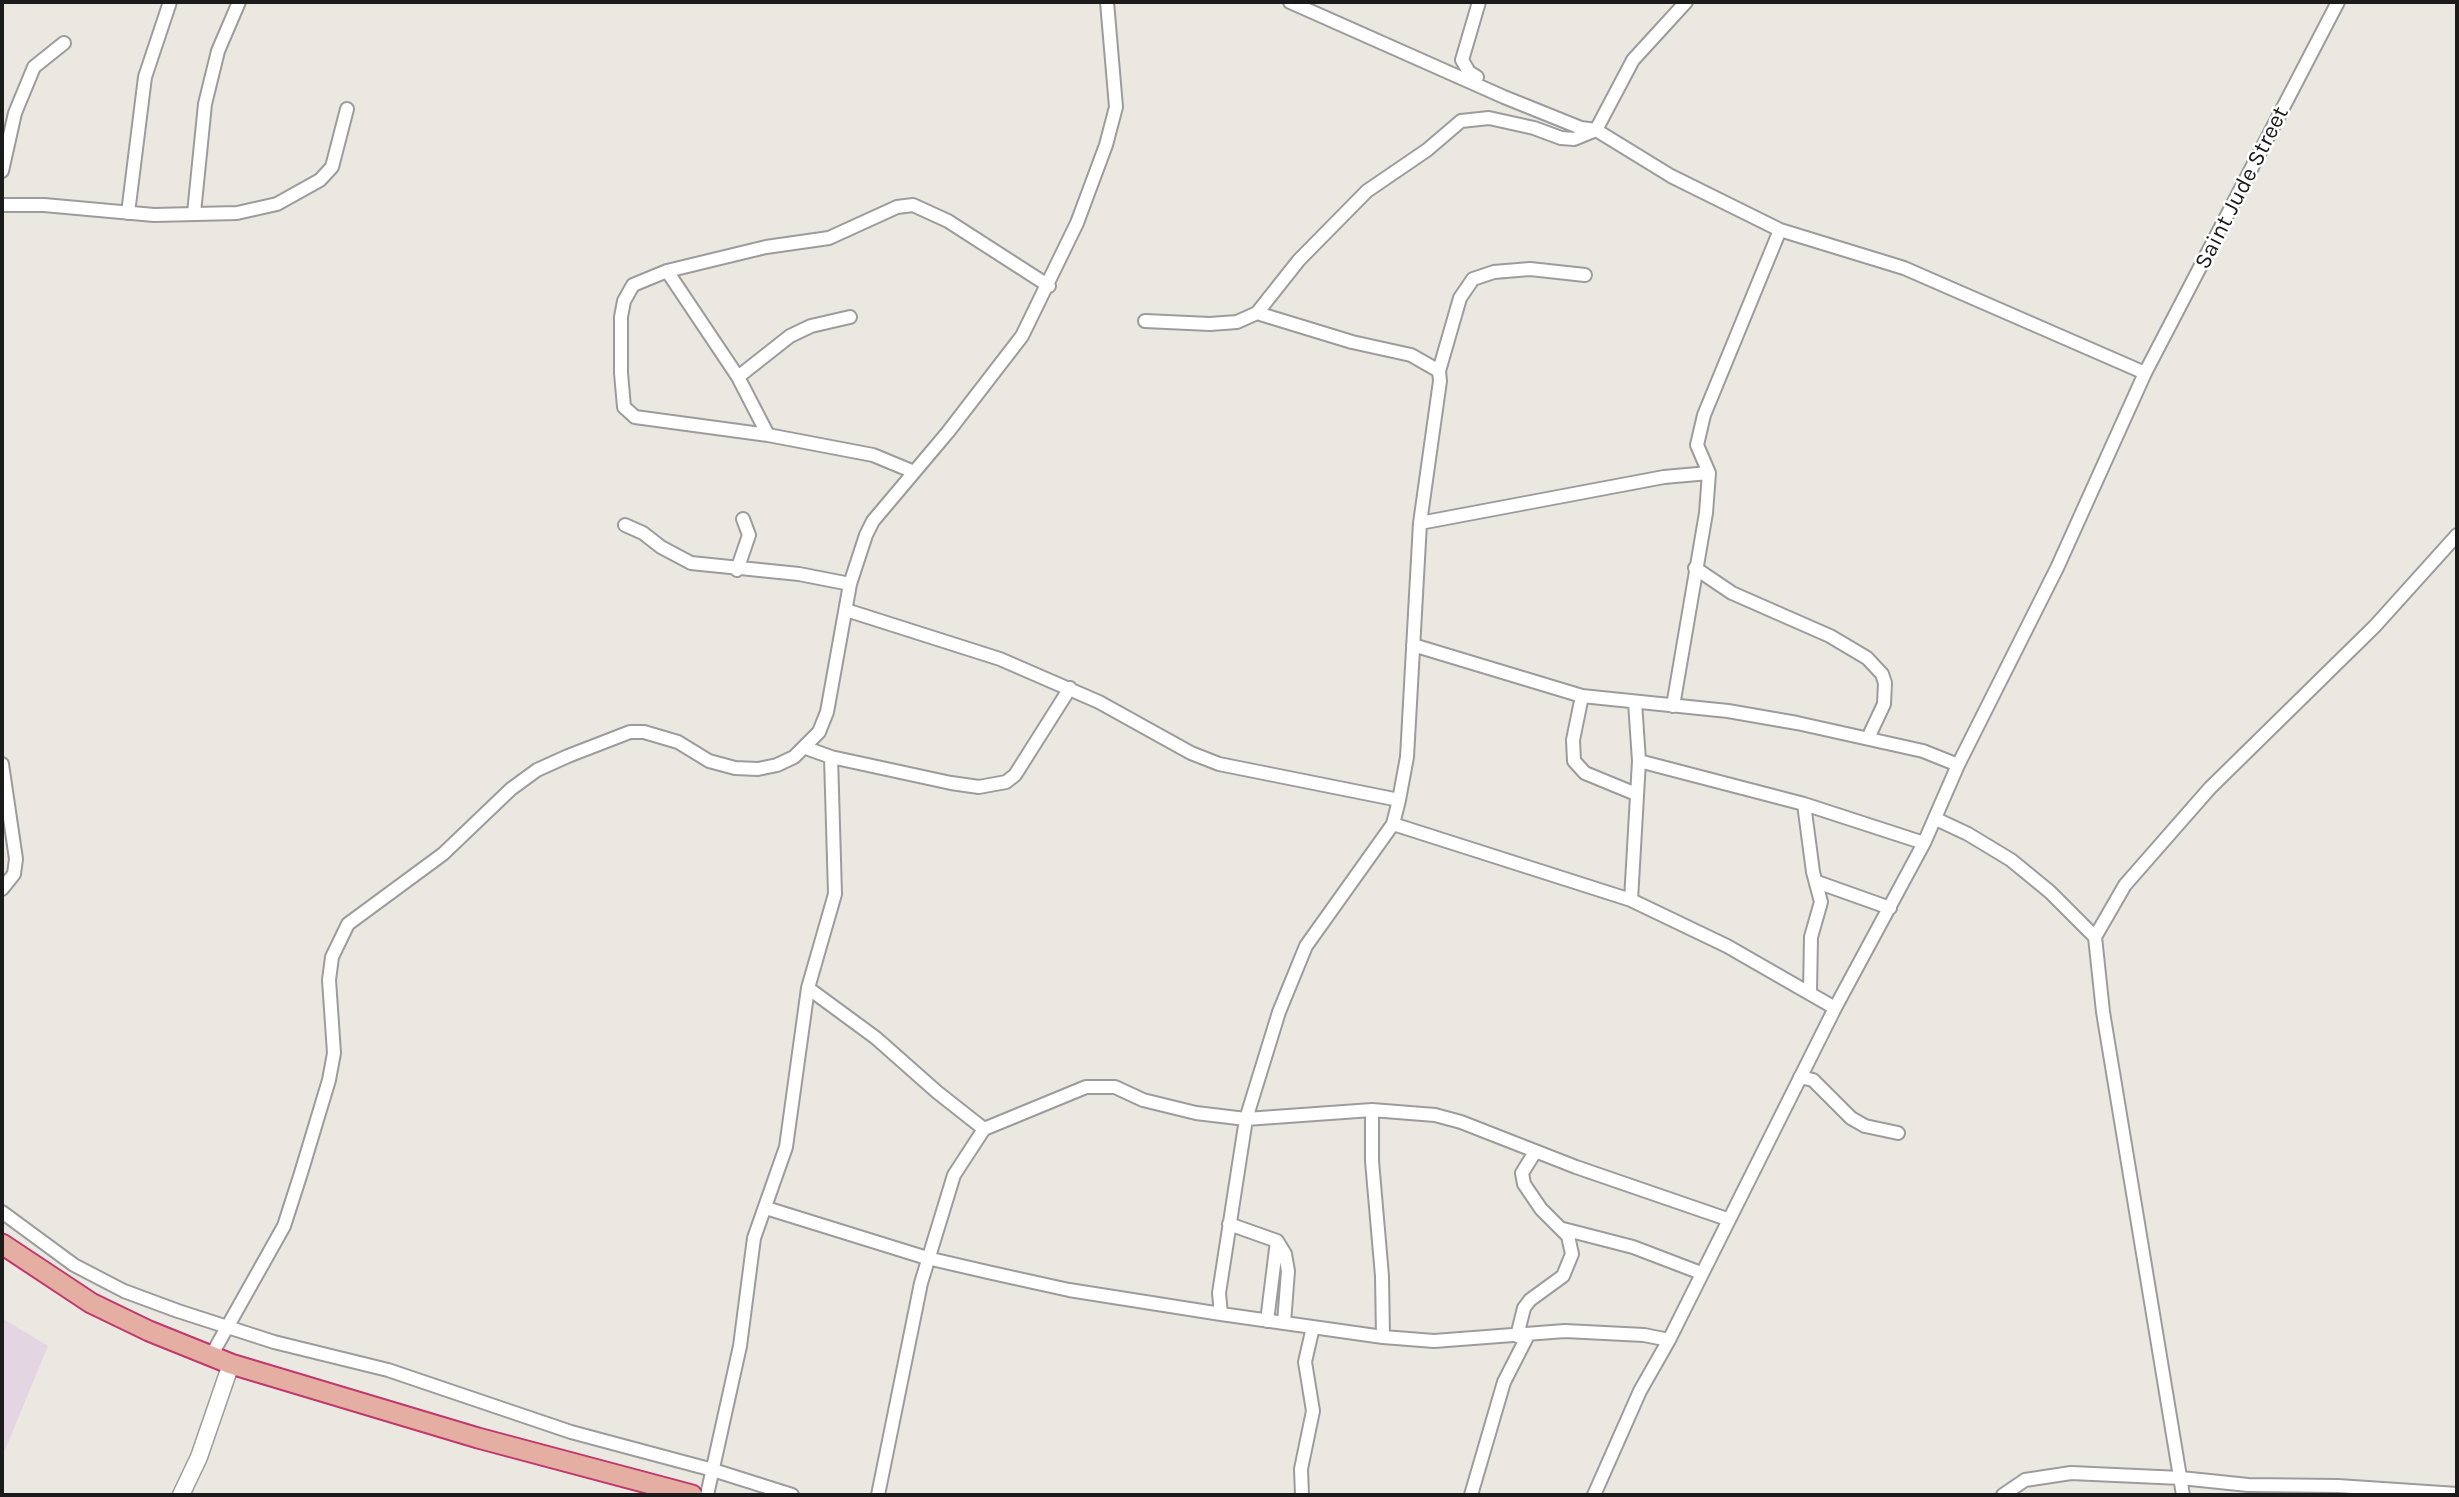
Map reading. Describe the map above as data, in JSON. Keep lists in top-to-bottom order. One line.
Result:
{"streets":{"street":["Saint Jude Street"]}}
